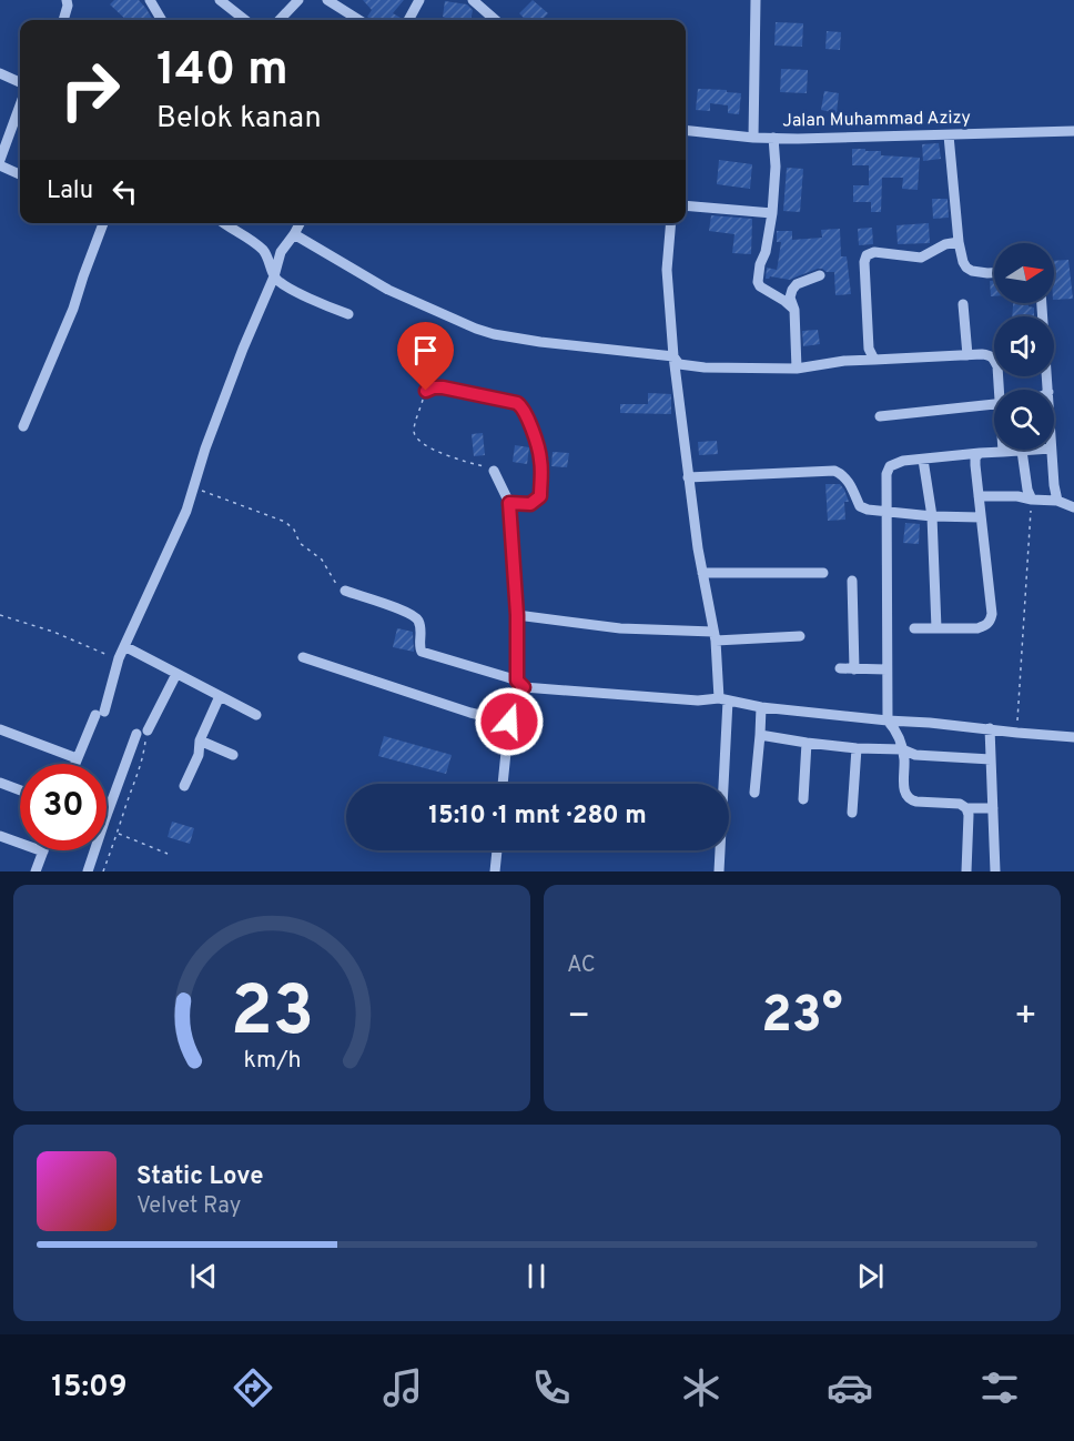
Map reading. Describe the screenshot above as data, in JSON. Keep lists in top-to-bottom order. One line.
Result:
{"streets":{"street":["Jalan Muhammad Azizy"]},"north":"right","page":{"turn":["140 m","Belok kanan"],"then":"Lalu","limit":"30","trip":"15:10 · 1 mnt · 280 m","tile":"AC","heat":["−","23°","+"],"song":["Static Love","Velvet Ray"],"tabs":"15:09","gauge":["23","km/h"]}}
